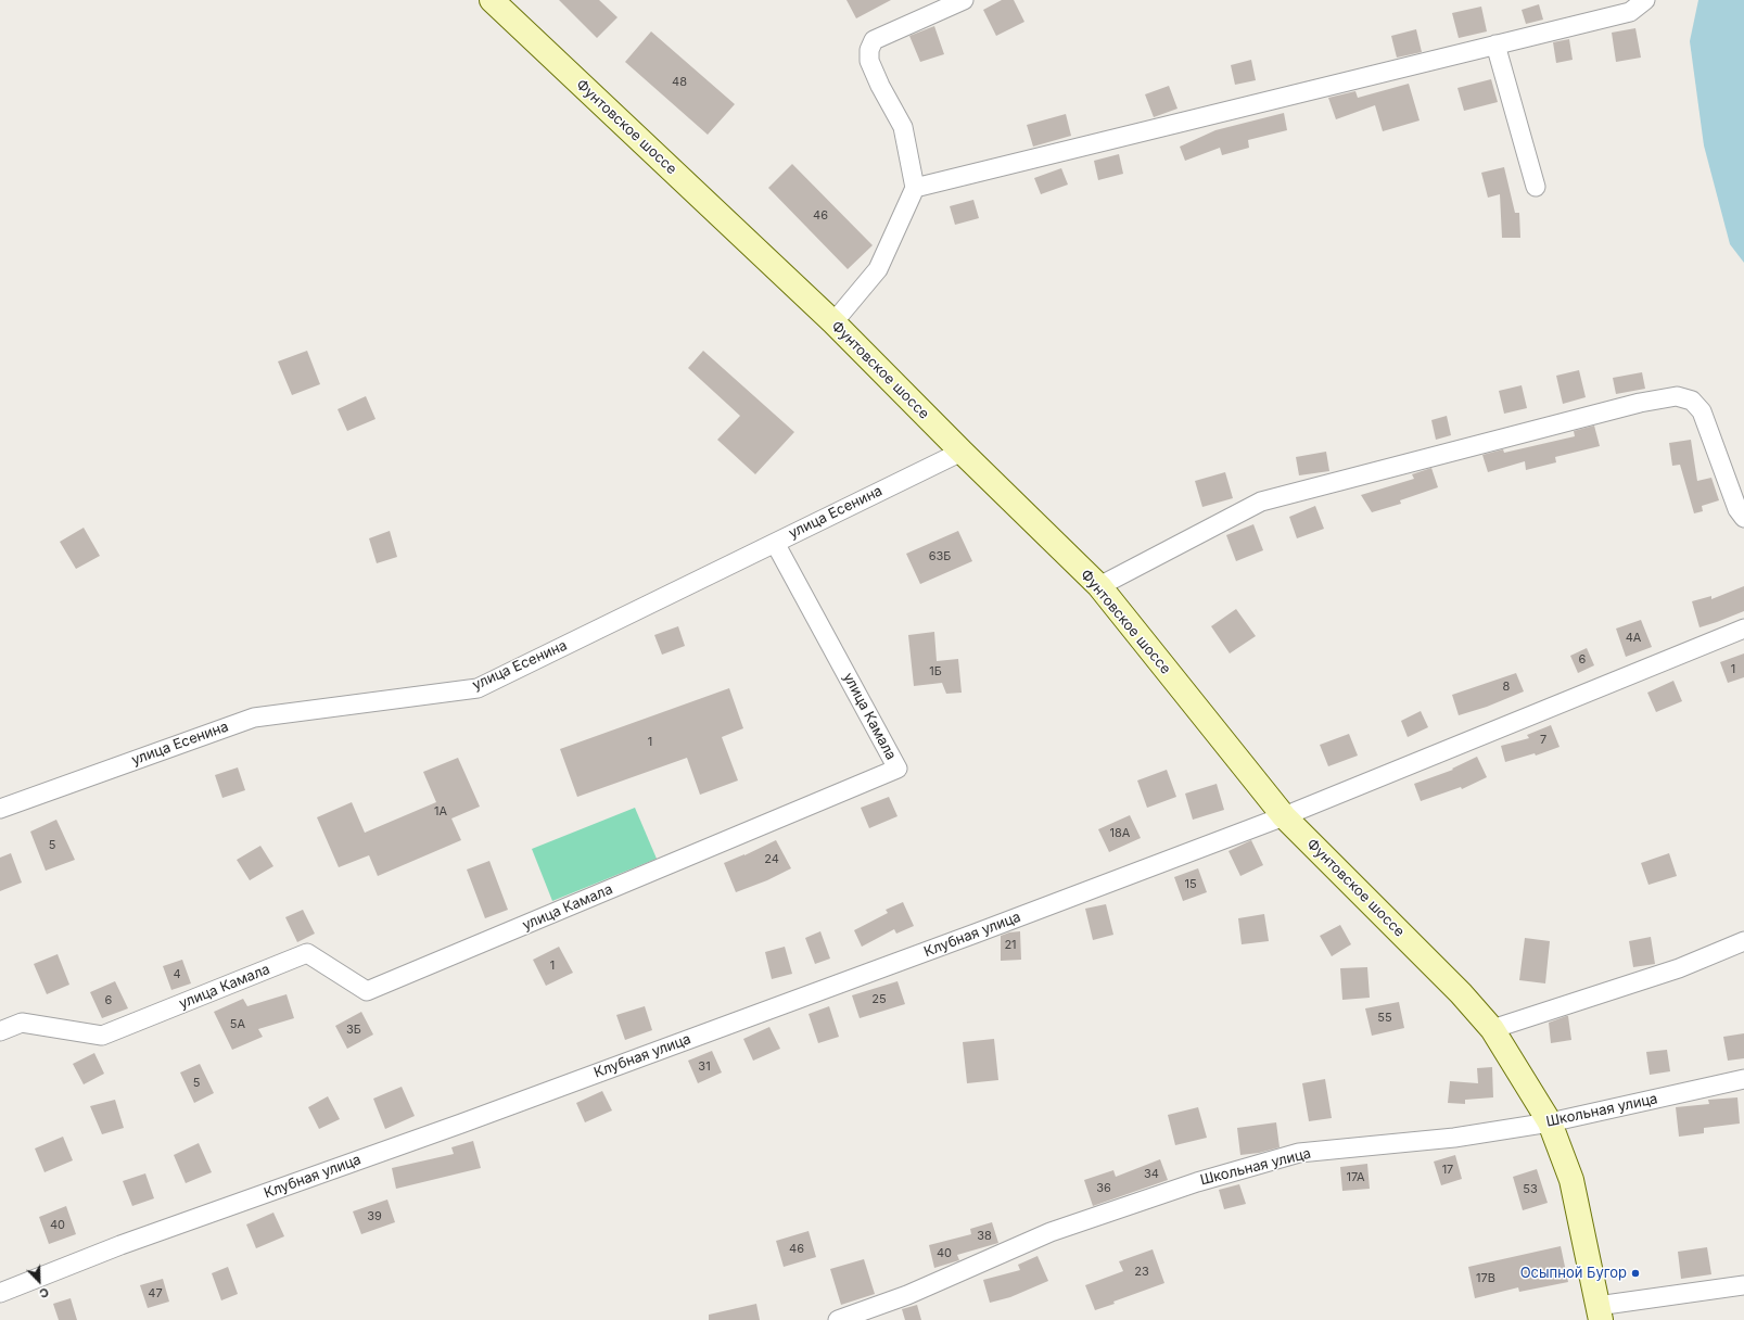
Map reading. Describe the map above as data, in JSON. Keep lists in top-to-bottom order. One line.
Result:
{"streets":{"street":["Фунтовское шоссе","улица Есенина","улица Камала","Клубная улица","Школьная улица"]},"crossings":[["Фунтовское шоссе","улица Есенина"],["Фунтовское шоссе","Клубная улица"],["Фунтовское шоссе","Школьная улица"],["улица Есенина","улица Камала"]],"places":["Осыпной Бугор"],"house_numbers":["48","46","63Б","4А","6","1","1Б","8","7","1","1А","18А","5","24","15","21","1","4","25","6","55","5А","3Б","31","5","17","34","17А","36","53","39","40","38","46","40","23","17В","47"],"north":"bottom right"}
